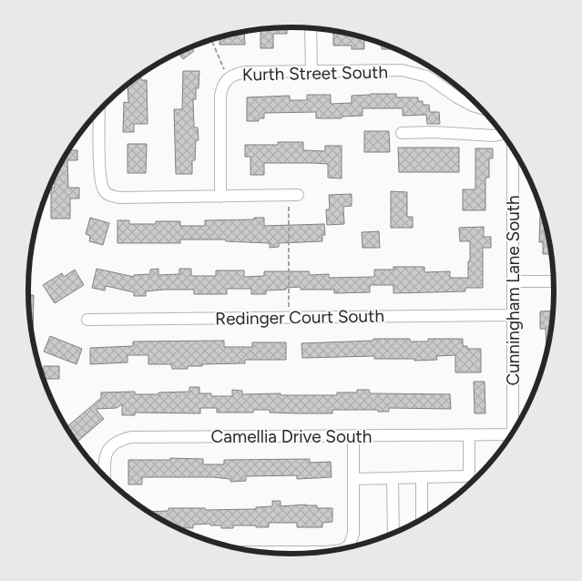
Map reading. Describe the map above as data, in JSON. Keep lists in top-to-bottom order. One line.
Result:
{"streets":{"street":["Kurth Street South","Cunningham Lane South","Redinger Court South","Camellia Drive South"]},"crossings":[["Cunningham Lane South","Redinger Court South"]]}
